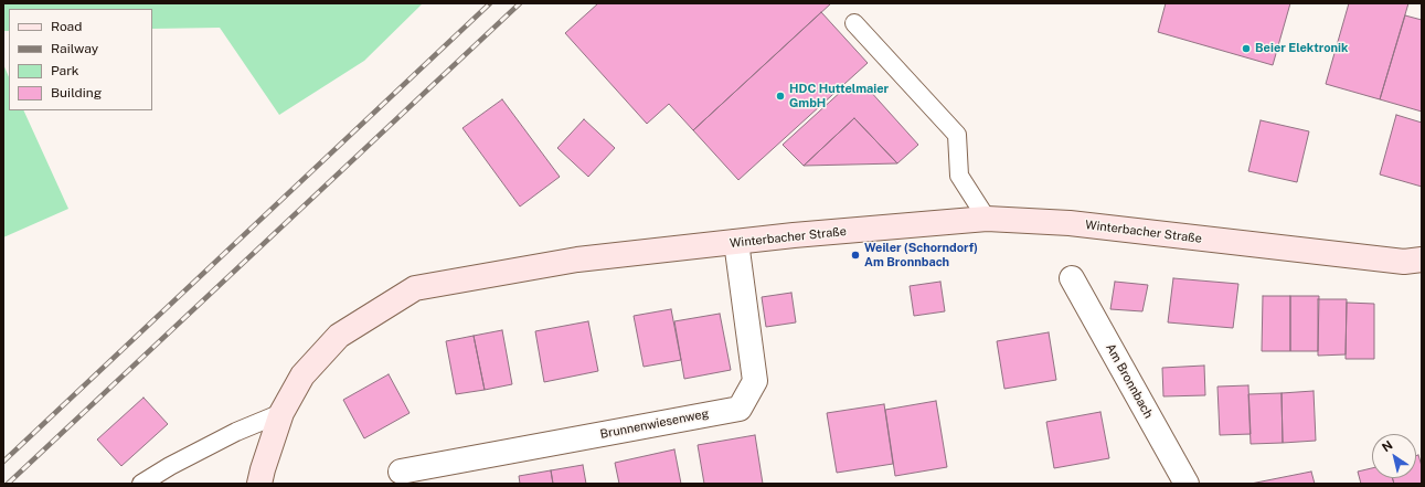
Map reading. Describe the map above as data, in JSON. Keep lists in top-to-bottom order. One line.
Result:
{"streets":{"street":["Winterbacher Straße","Am Bronnbach","Brunnenwiesenweg"]},"crossings":[["Winterbacher Straße","Brunnenwiesenweg"]],"places":["Beier Elektronik","HDC Huttelmaier GmbH","Weiler (Schorndorf) Am Bronnbach"],"legend":["Road","Railway","Park","Building"],"north":"top left"}
